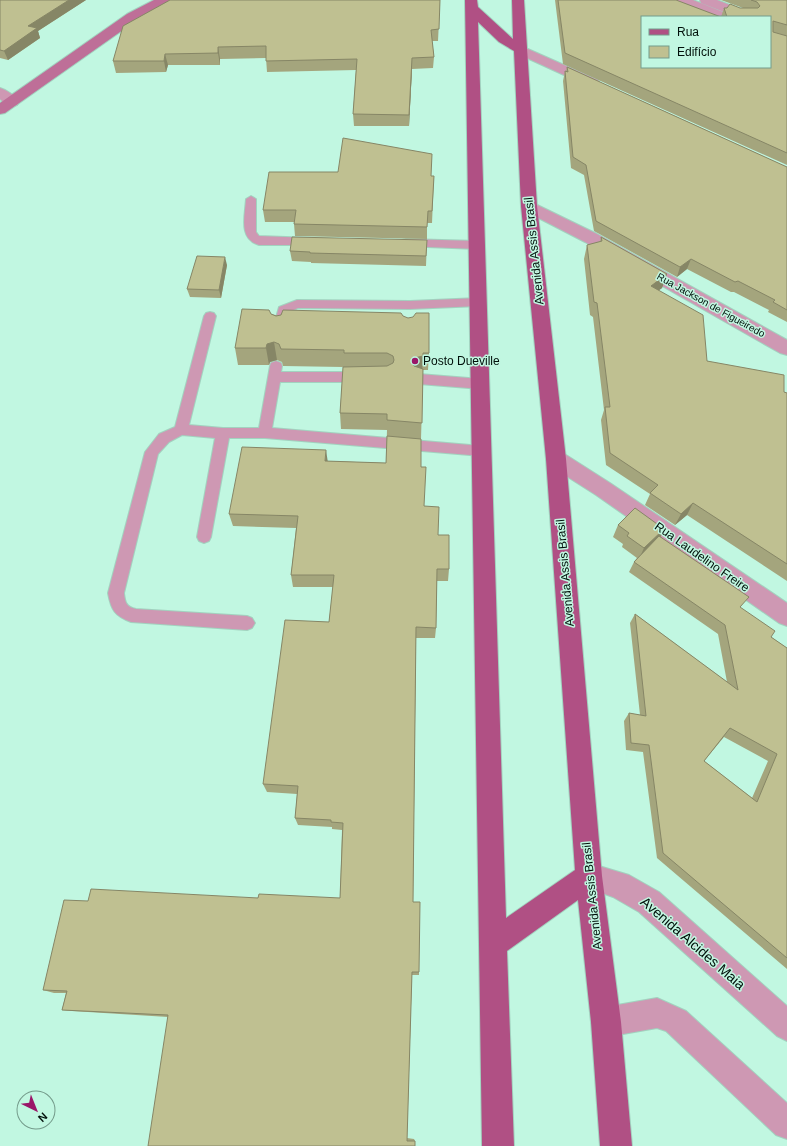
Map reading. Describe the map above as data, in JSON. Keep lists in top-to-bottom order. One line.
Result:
{"streets":{"main road":["Avenida Assis Brasil"],"street":["Rua Jackson de Figueiredo","Rua Laudelino Freire","Avenida Alcides Maia"]},"crossings":[["Avenida Assis Brasil","Rua Jackson de Figueiredo"],["Avenida Assis Brasil","Rua Laudelino Freire"],["Avenida Assis Brasil","Avenida Alcides Maia"]],"places":["Posto Dueville"],"legend":["Rua","Edifício"],"north":"bottom right"}
